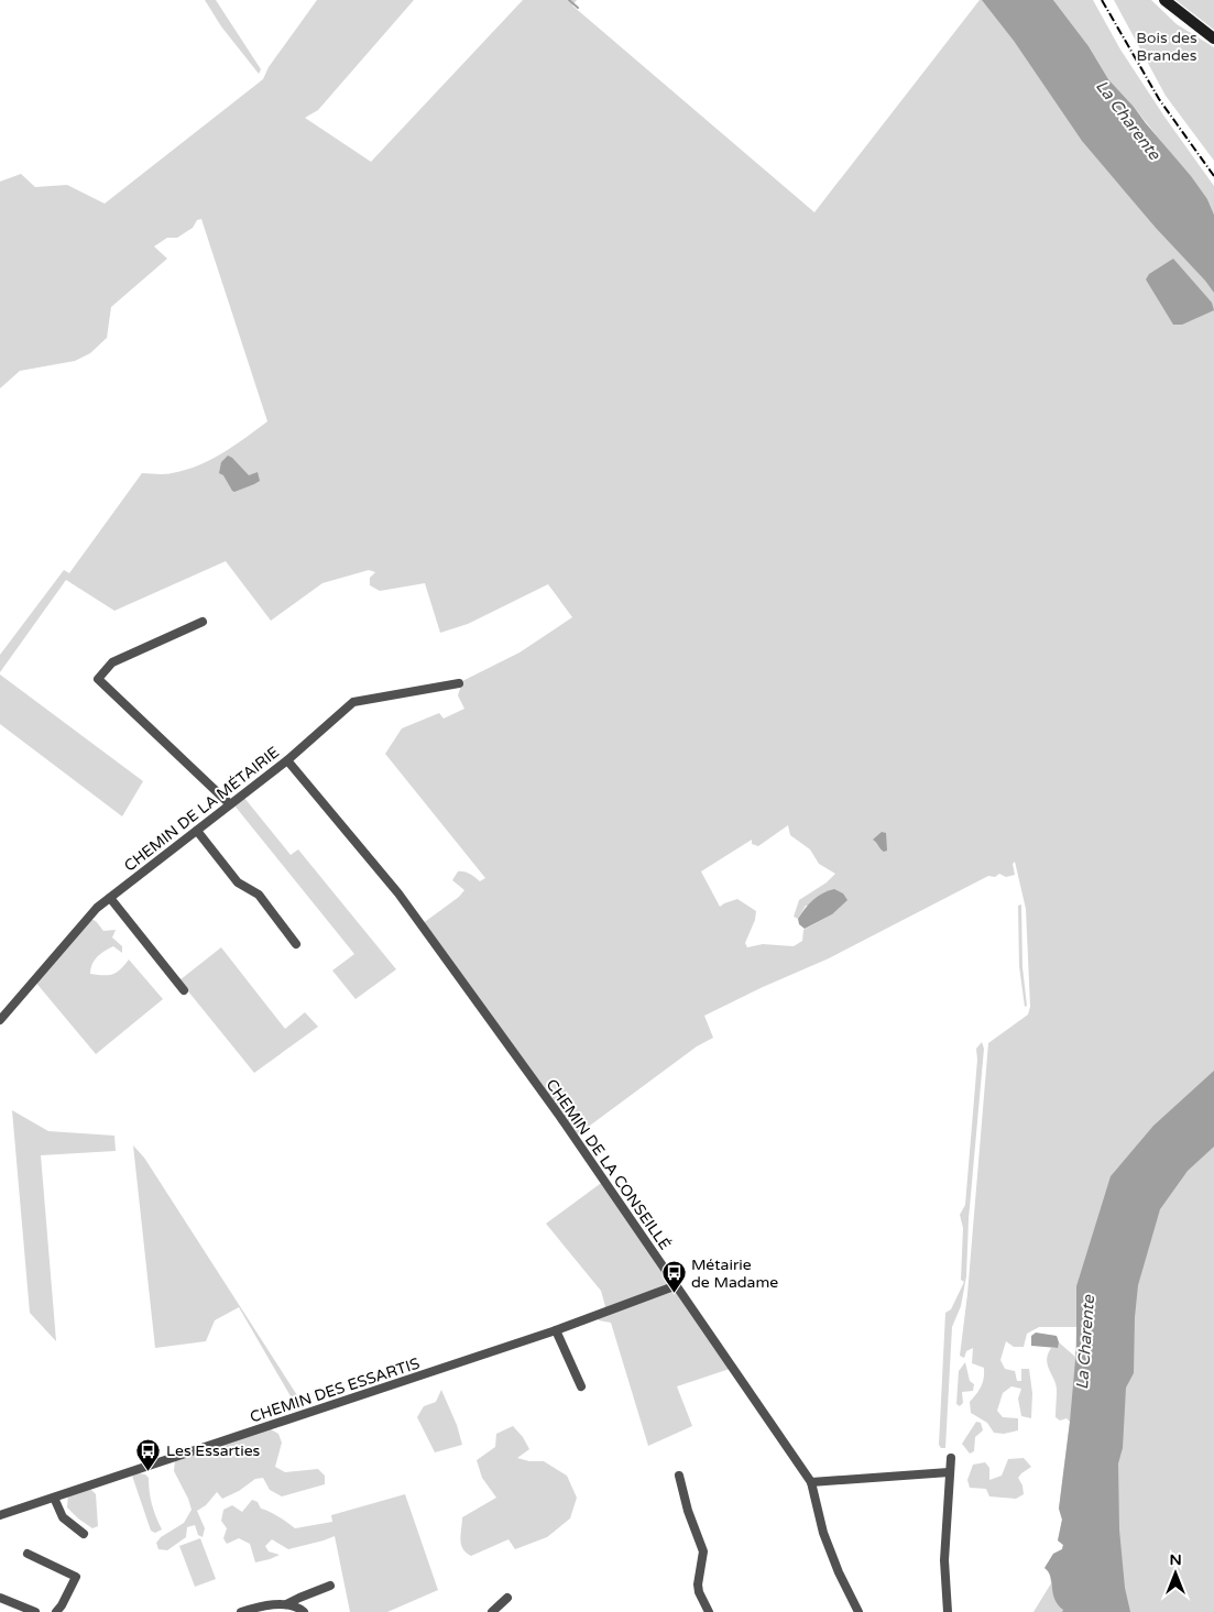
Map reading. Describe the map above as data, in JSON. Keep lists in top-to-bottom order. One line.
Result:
{"streets":{"street":["CHEMIN DE LA MÉTAIRIE","CHEMIN DE LA CONSEILLÉ","CHEMIN DES ESSARTIS"]},"crossings":[["CHEMIN DE LA MÉTAIRIE","CHEMIN DE LA CONSEILLÉ"],["CHEMIN DE LA CONSEILLÉ","CHEMIN DES ESSARTIS"]],"water":["La Charente"],"parks":["Bois des Brandes"],"places":{"bus stop":["Métairie de Madame","Les Essarties"]},"north":"top"}
